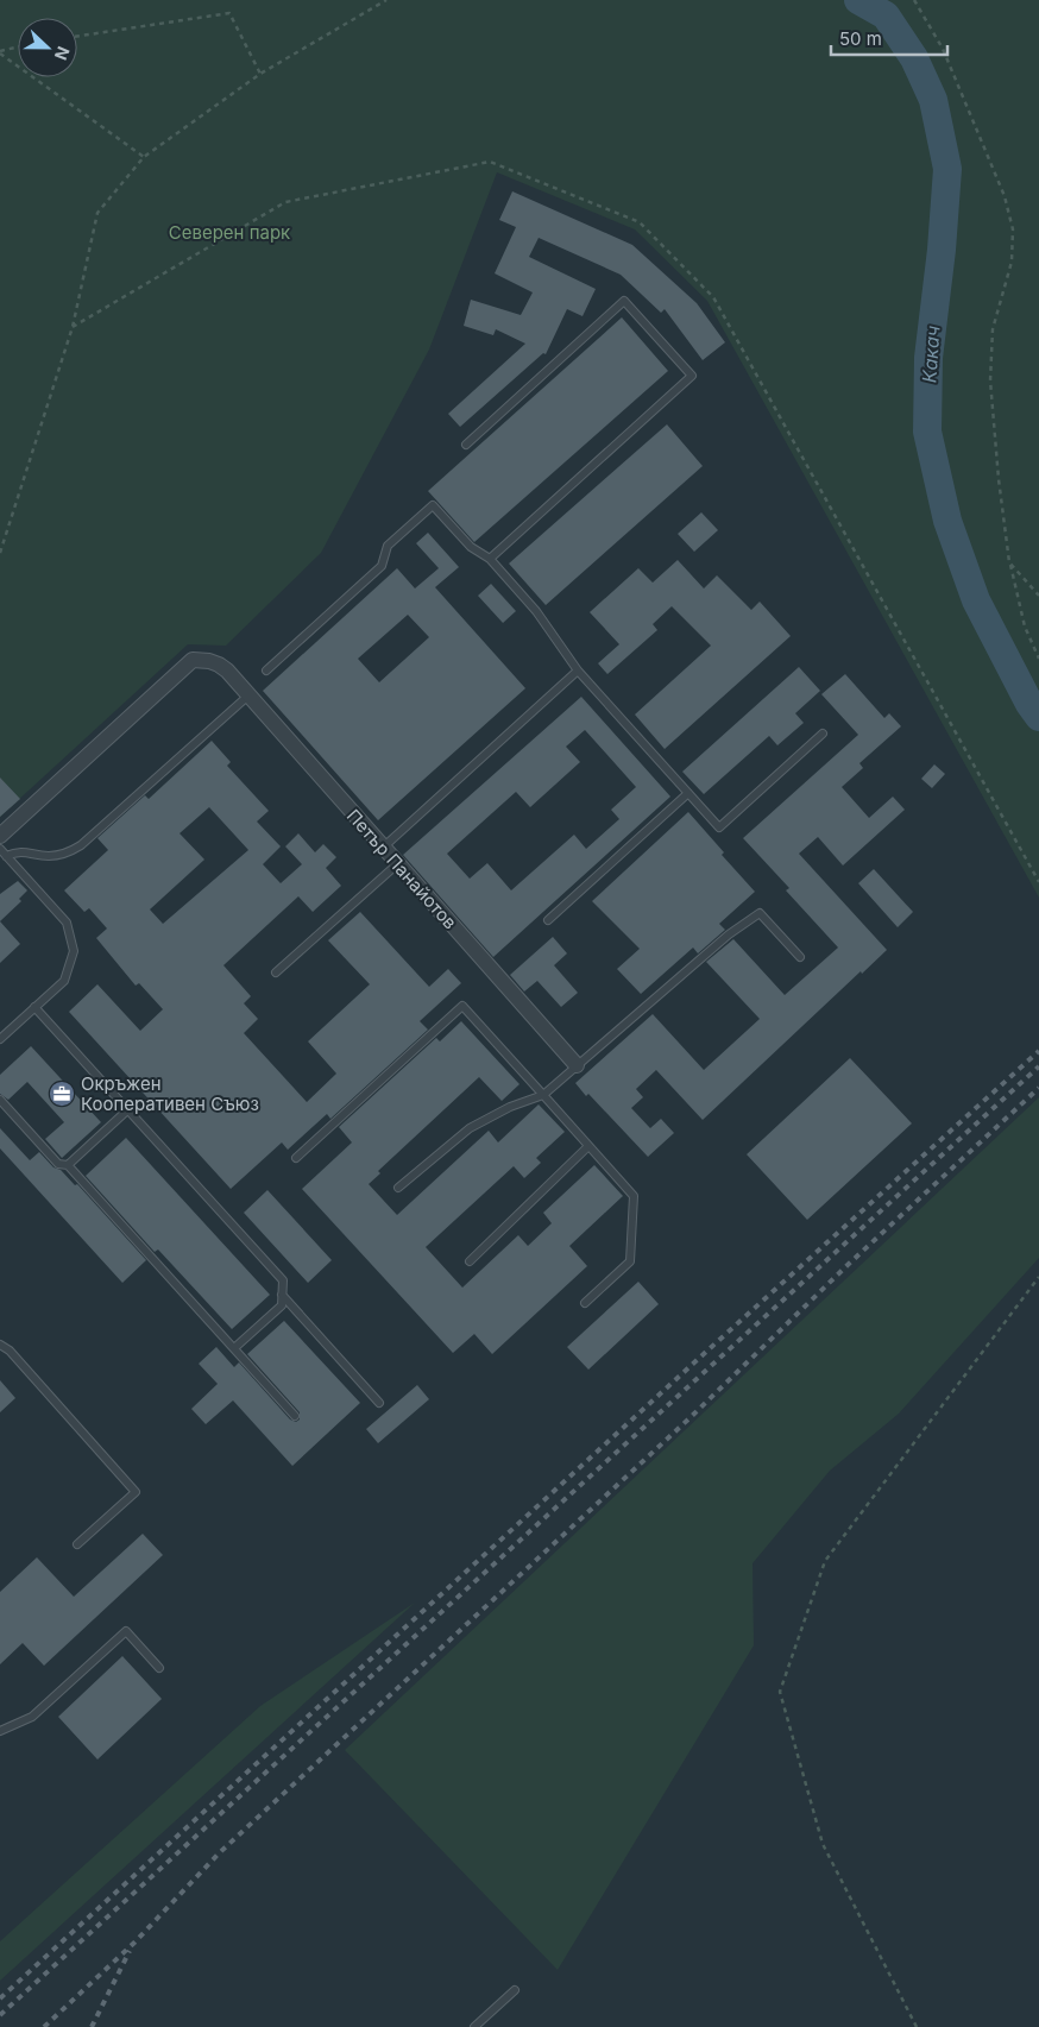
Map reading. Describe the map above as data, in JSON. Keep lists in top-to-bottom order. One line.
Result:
{"streets":{"street":["Петър Панайотов"]},"water":["Какач"],"parks":["Северен парк"],"places":{"office":["Окръжен Кооперативен Съюз"]},"scale_bar":"50 m","north":"right"}
